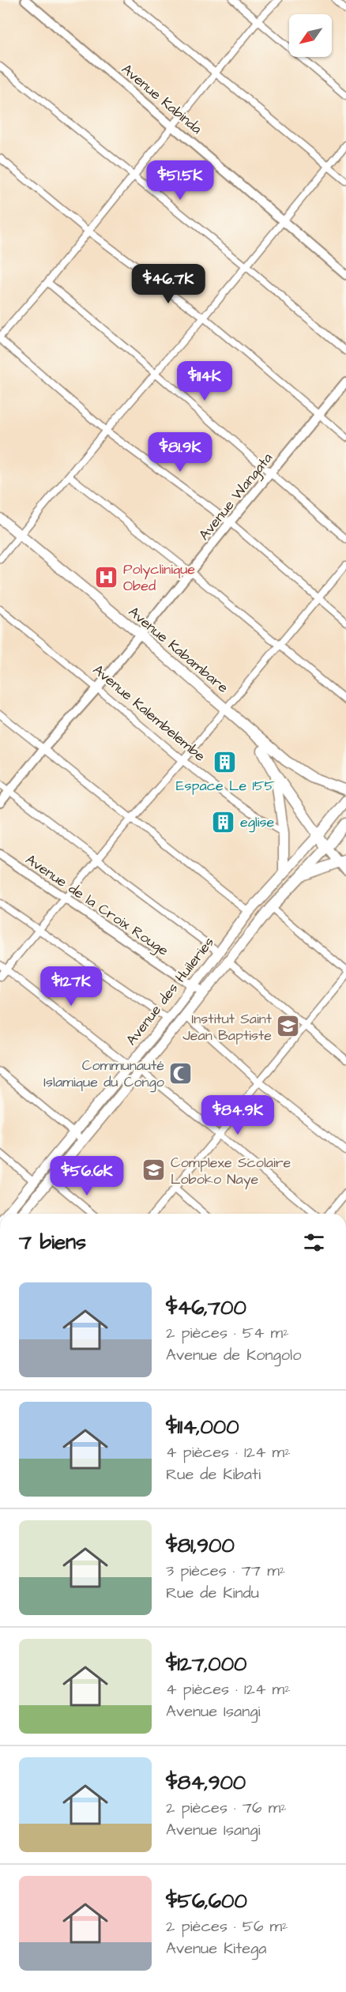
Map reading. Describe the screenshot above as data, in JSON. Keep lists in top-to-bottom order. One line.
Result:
{"streets":{"main road":["Avenue Kabambare","Avenue des Huileries"],"street":["Avenue Kabinda","Avenue Wangata","Avenue Kalembelembe","Avenue de la Croix Rouge"]},"crossings":[["Avenue Wangata","Avenue Kabambare"],["Avenue Wangata","Avenue Kalembelembe"],["Avenue de la Croix Rouge","Avenue des Huileries"]],"places":{"hospital":["Polyclinique Obed"],"building":["Espace Le 155","eglise"],"school or university":["Institut Saint Jean Baptiste","Complexe Scolaire Loboko Naye"],"mosque":["Communauté Islamique du Congo"]},"north":"bottom left","page":{"price":["$51.5K","$46.7K","$114K","$81.9K","$127K","$84.9K","$56.6K"],"heading":"7 biens","list":[{"name":"$46,700","note":"2 pièces · 54 m² · Avenue de Kongolo"},{"name":"$114,000","note":"4 pièces · 124 m² · Rue de Kibati"},{"name":"$81,900","note":"3 pièces · 77 m² · Rue de Kindu"},{"name":"$127,000","note":"4 pièces · 124 m² · Avenue Isangi"},{"name":"$84,900","note":"2 pièces · 76 m² · Avenue Isangi"},{"name":"$56,600","note":"2 pièces · 56 m² · Avenue Kitega"}]}}
